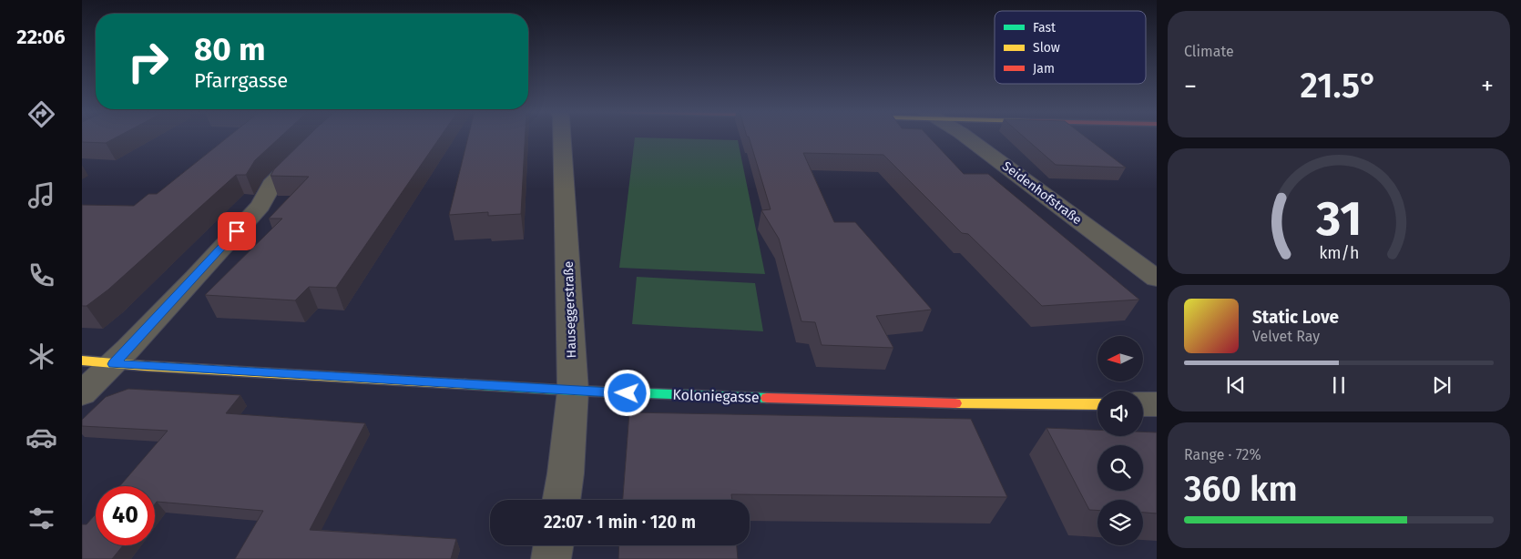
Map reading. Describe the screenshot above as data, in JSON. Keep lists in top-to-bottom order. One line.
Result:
{"streets":{"street":["Seidenhofstraße","Hauseggerstraße","Koloniegasse"]},"crossings":[["Hauseggerstraße","Koloniegasse"]],"legend":["Fast","Slow","Jam"],"north":"left","page":{"tabs":"22:06","tile":["Climate",["Range · 72%","360 km"]],"turn":["80 m","Pfarrgasse"],"heat":["−","21.5°","+"],"song":["Static Love","Velvet Ray"],"limit":"40","trip":"22:07 · 1 min · 120 m","gauge":["31","km/h"]}}
